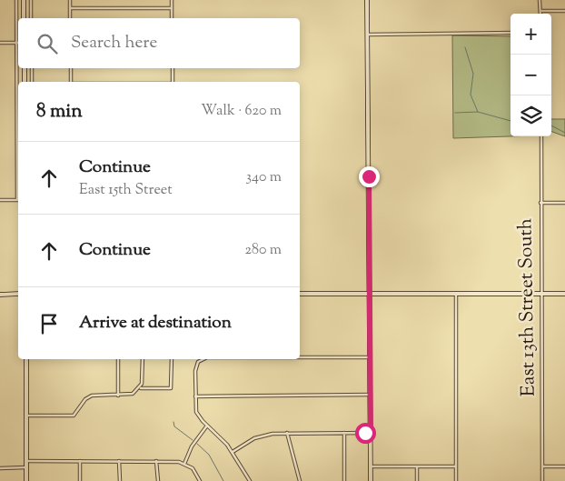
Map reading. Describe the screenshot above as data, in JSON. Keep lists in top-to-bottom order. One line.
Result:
{"streets":{"street":["East 13th Street South"]},"page":{"map_buttons":["+","−"],"search":"Search here","heading":["8 min","Walk · 620 m"],"list":[["Continue","East 15th Street","340 m"],["Continue","280 m"],"Arrive at destination"]}}
